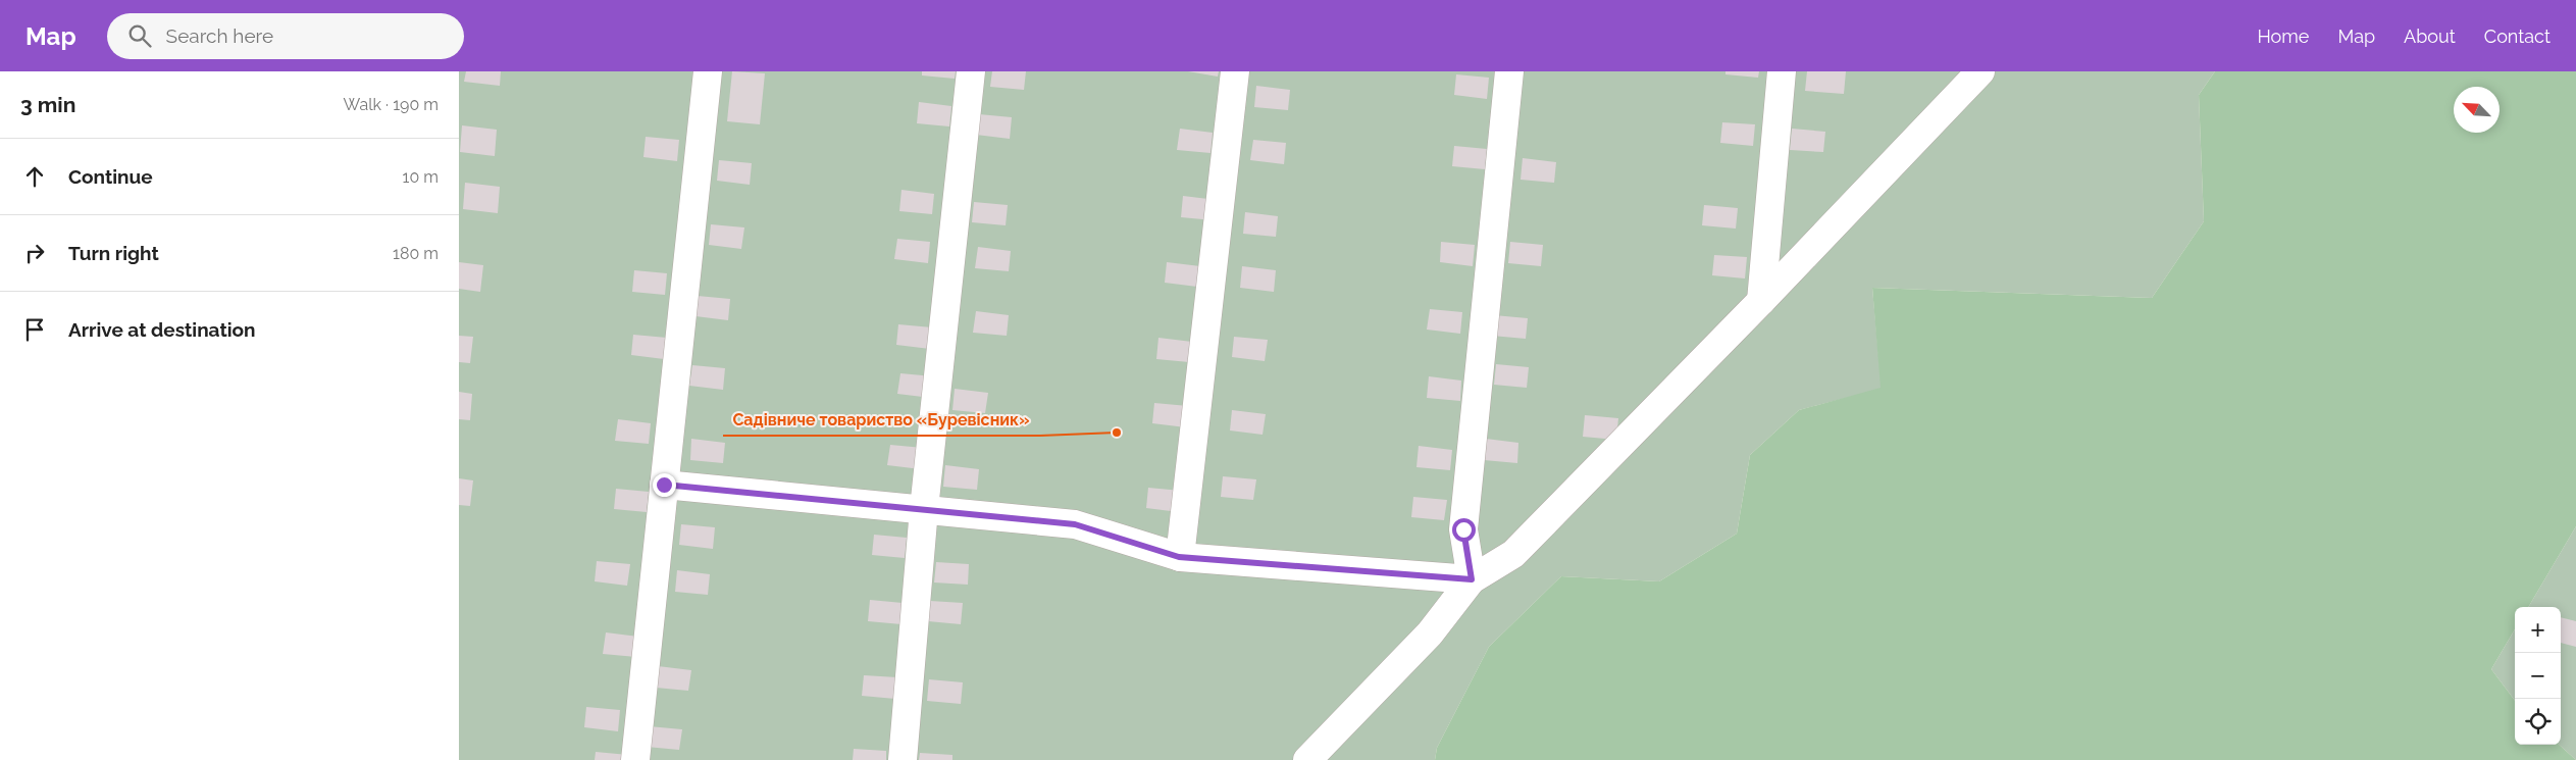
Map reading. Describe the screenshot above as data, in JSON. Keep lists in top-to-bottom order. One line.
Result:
{"places":["Садівниче товариство «Буревісник»"],"north":"top left","page":{"header":"Map","search":"Search here","nav":["Home","Map","About","Contact"],"heading":["3 min","Walk · 190 m"],"list":[["Continue","10 m"],["Turn right","180 m"],"Arrive at destination"],"map_buttons":["+","−"]}}
